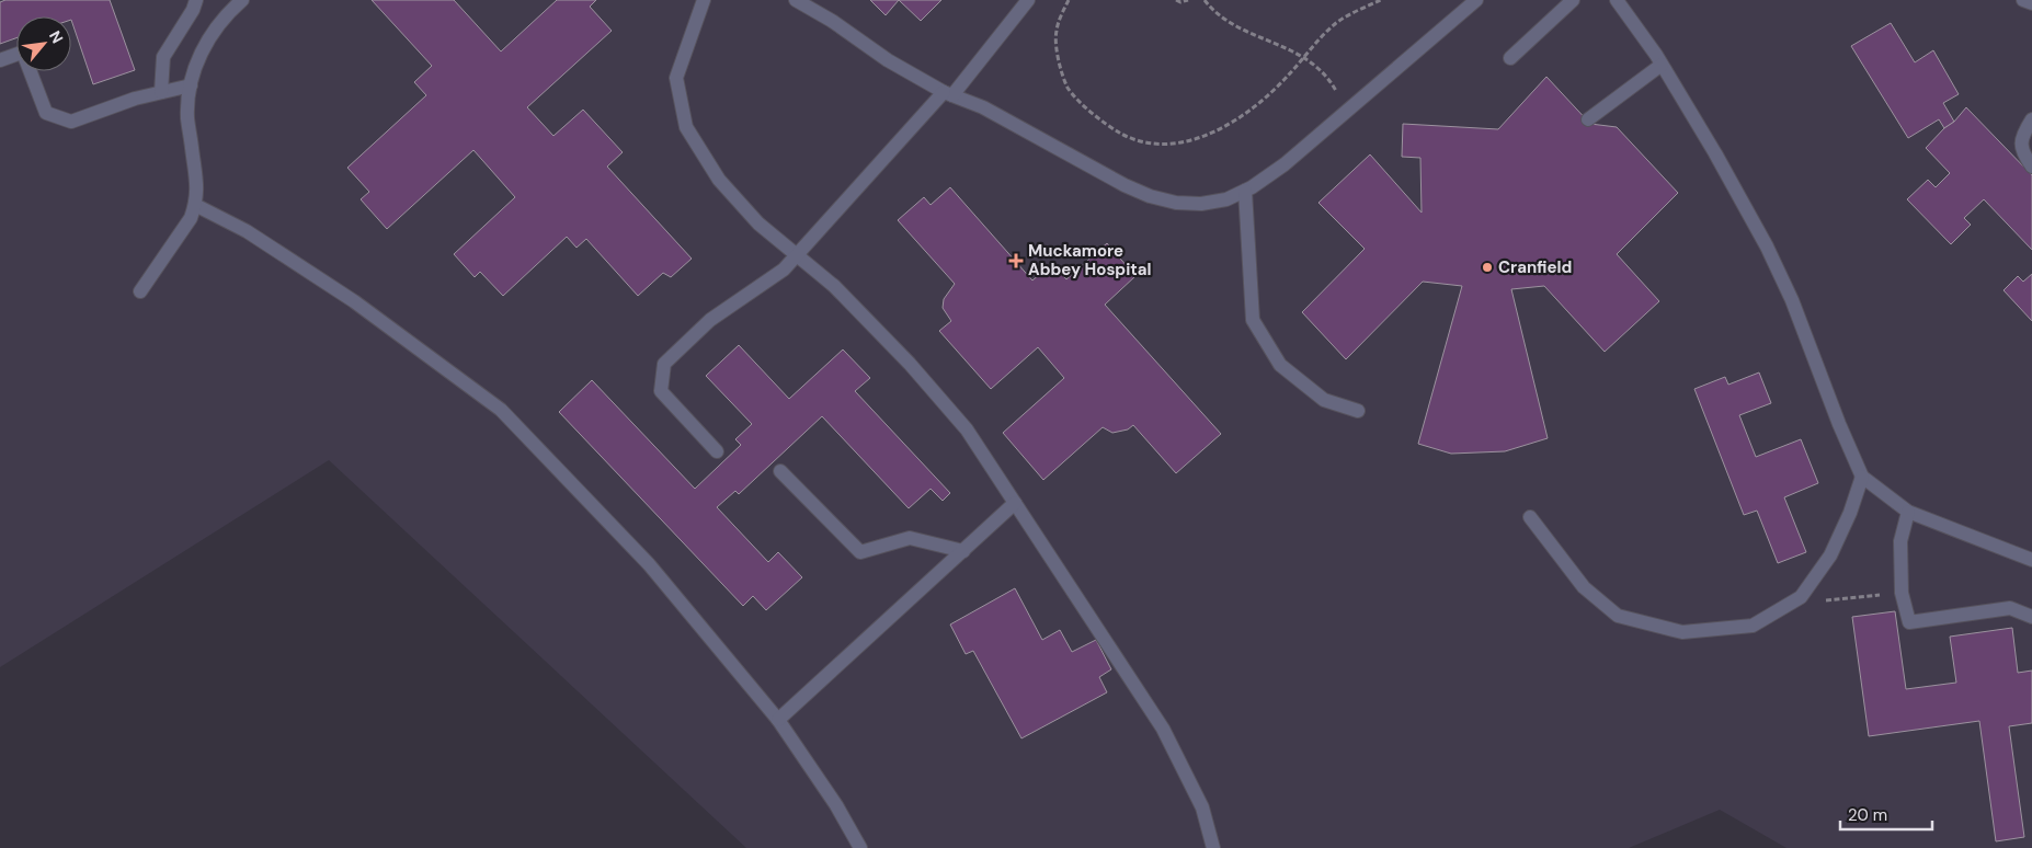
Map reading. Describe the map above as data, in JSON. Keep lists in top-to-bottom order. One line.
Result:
{"places":{"health":["Muckamore Abbey Hospital"],"other":["Cranfield"]},"scale_bar":"20 m","north":"top right"}
